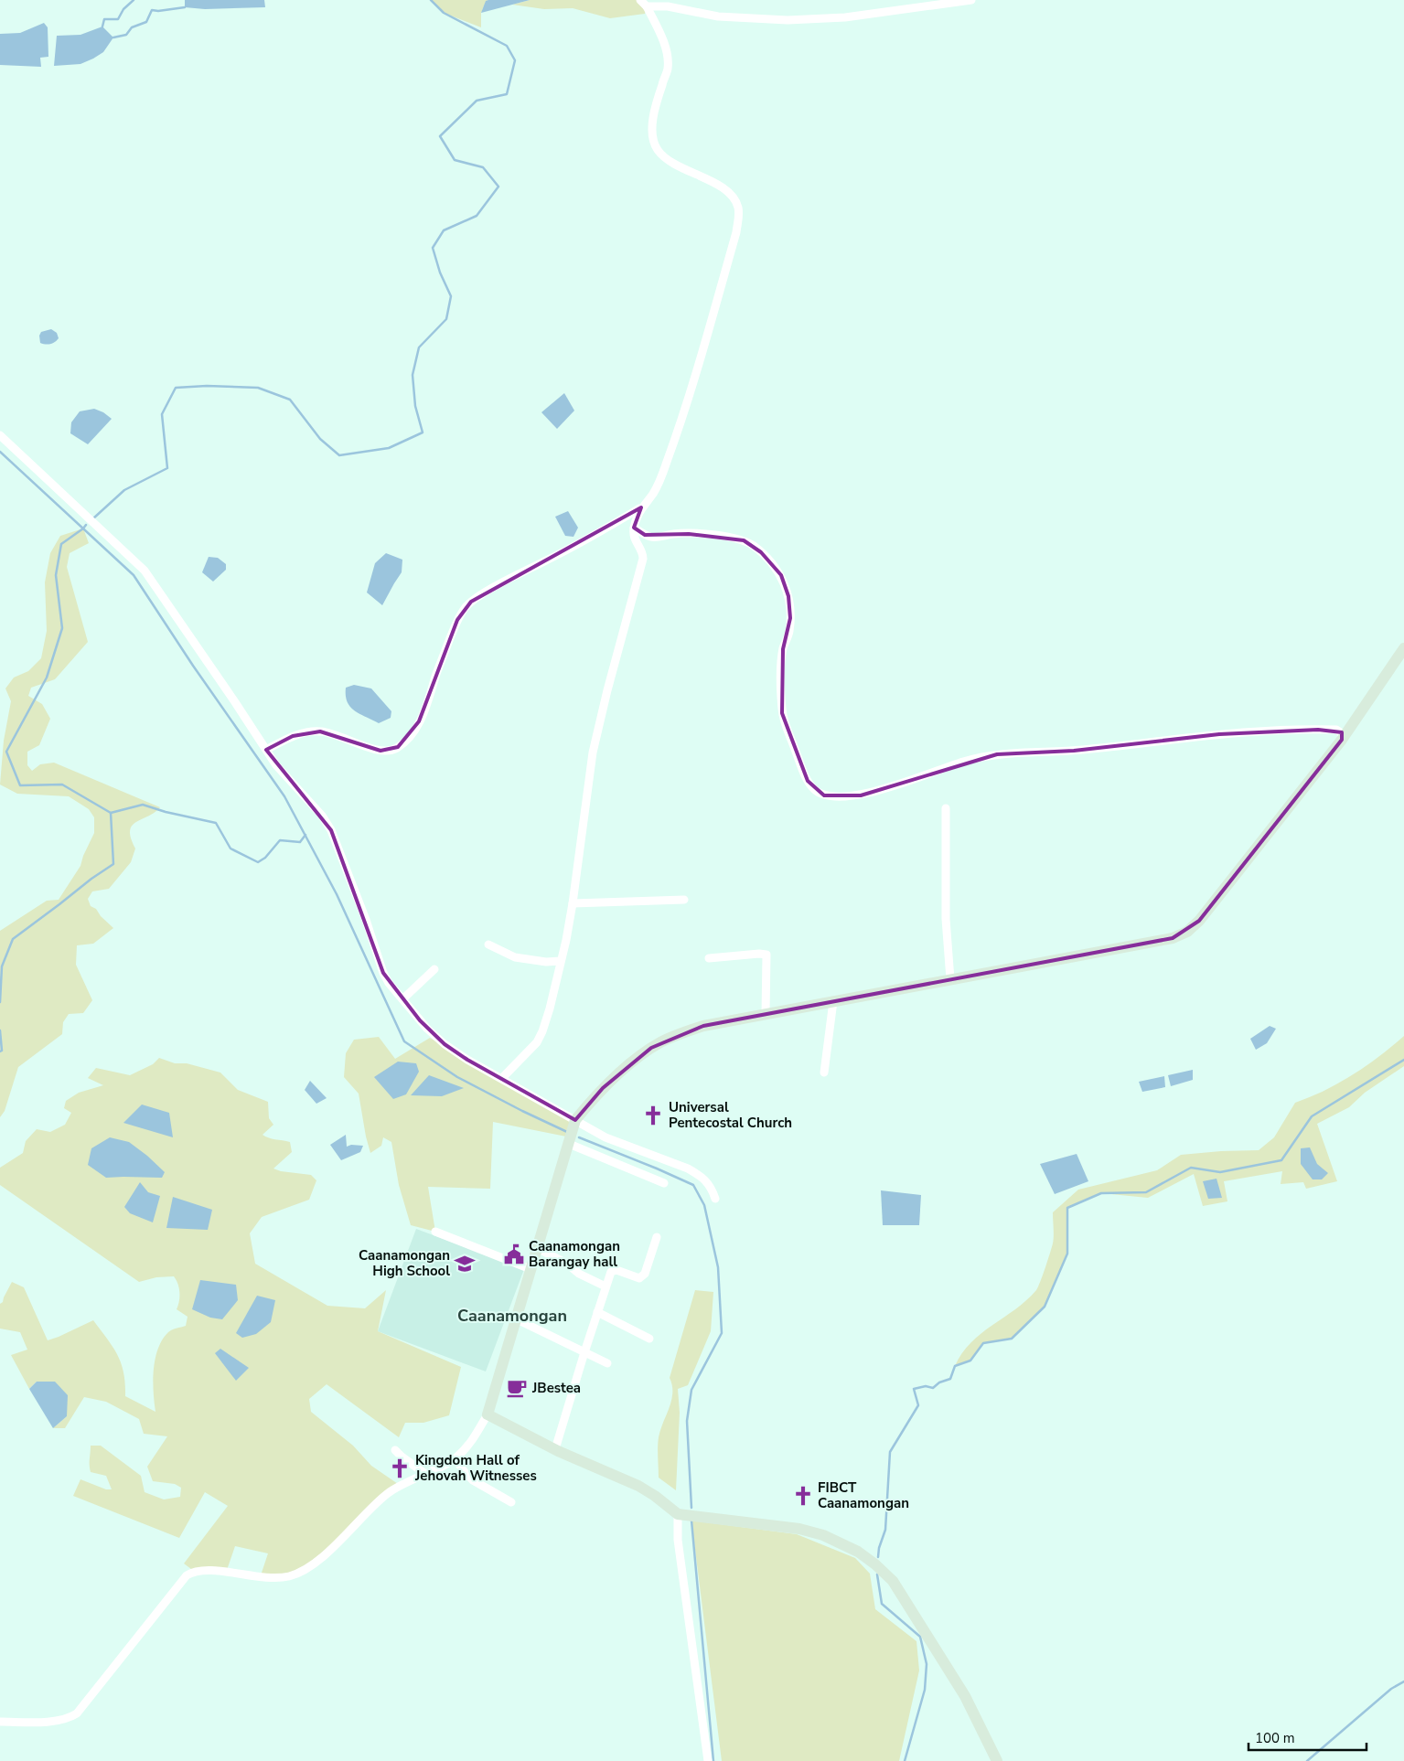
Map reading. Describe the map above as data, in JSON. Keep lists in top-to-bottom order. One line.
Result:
{"districts":["Caanamongan"],"places":{"church":["Universal Pentecostal Church","Kingdom Hall of Jehovah Witnesses","FIBCT Caanamongan"],"public building":["Caanamongan Barangay hall"],"school or university":["Caanamongan High School"],"cafe":["JBestea"]},"scale_bar":"100 m"}
